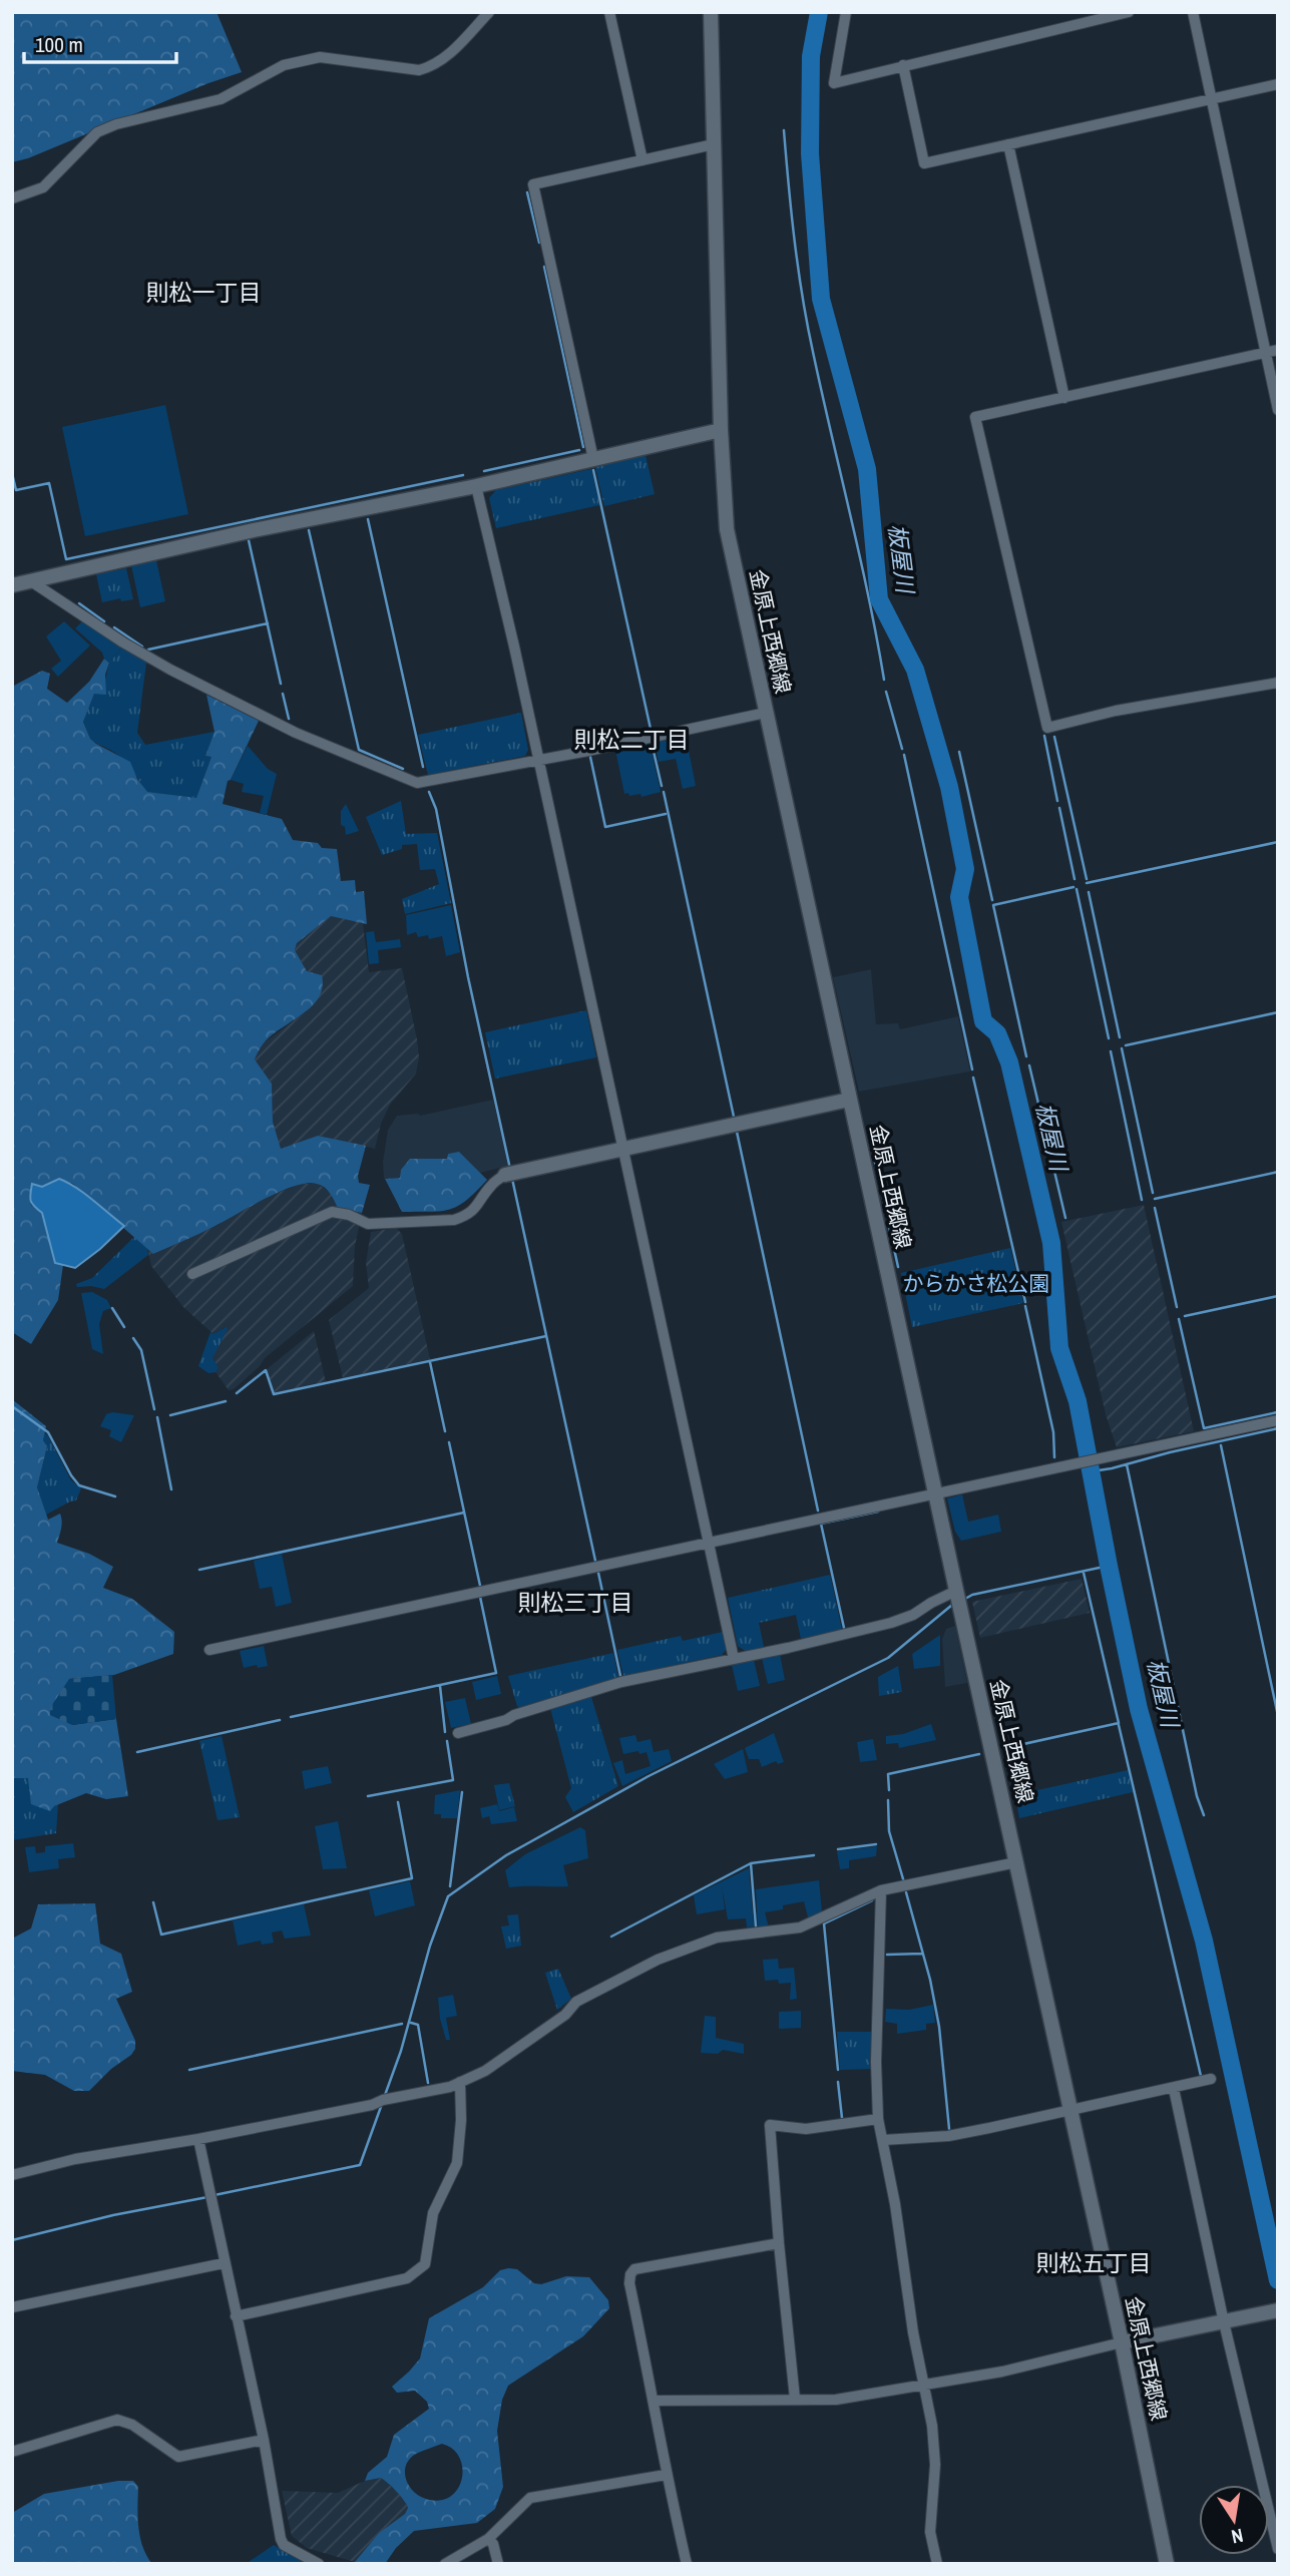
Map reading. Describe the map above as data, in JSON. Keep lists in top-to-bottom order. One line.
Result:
{"streets":{"main road":["金原上西郷線"]},"districts":["則松一丁目","則松二丁目","則松三丁目","則松五丁目"],"water":["板屋川"],"parks":["からかさ松公園"],"scale_bar":"100 m","north":"bottom"}
